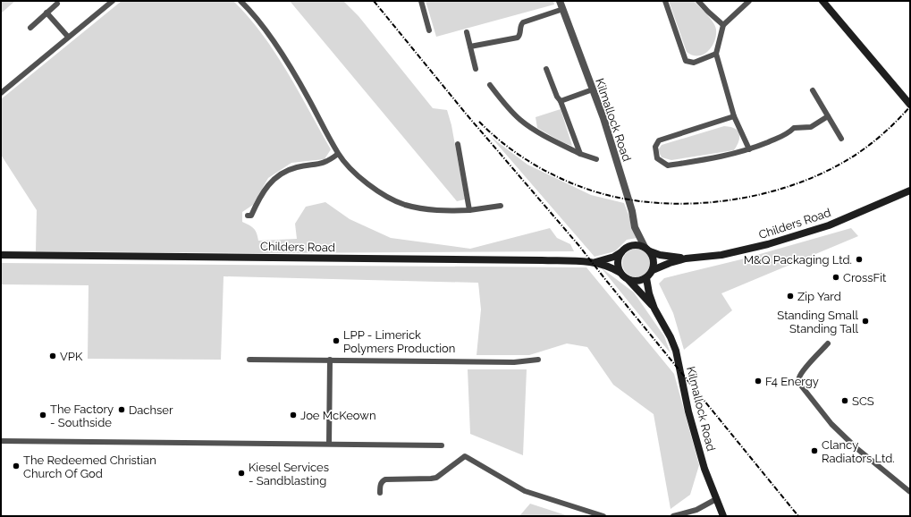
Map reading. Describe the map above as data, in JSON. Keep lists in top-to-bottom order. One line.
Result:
{"streets":{"main road":["Kilmallock Road","Childers Road"]},"crossings":[["Kilmallock Road","Childers Road"]],"places":["M&Q Packaging Ltd.","CrossFit","Zip Yard","Standing Small Standing Tall","LPP - Limerick Polymers Production","VPK","F4 Energy","SCS","Dachser","The Factory - Southside","Joe McKeown","Clancy Radiators Ltd.","The Redeemed Christian Church Of God","Kiesel Services - Sandblasting"]}
